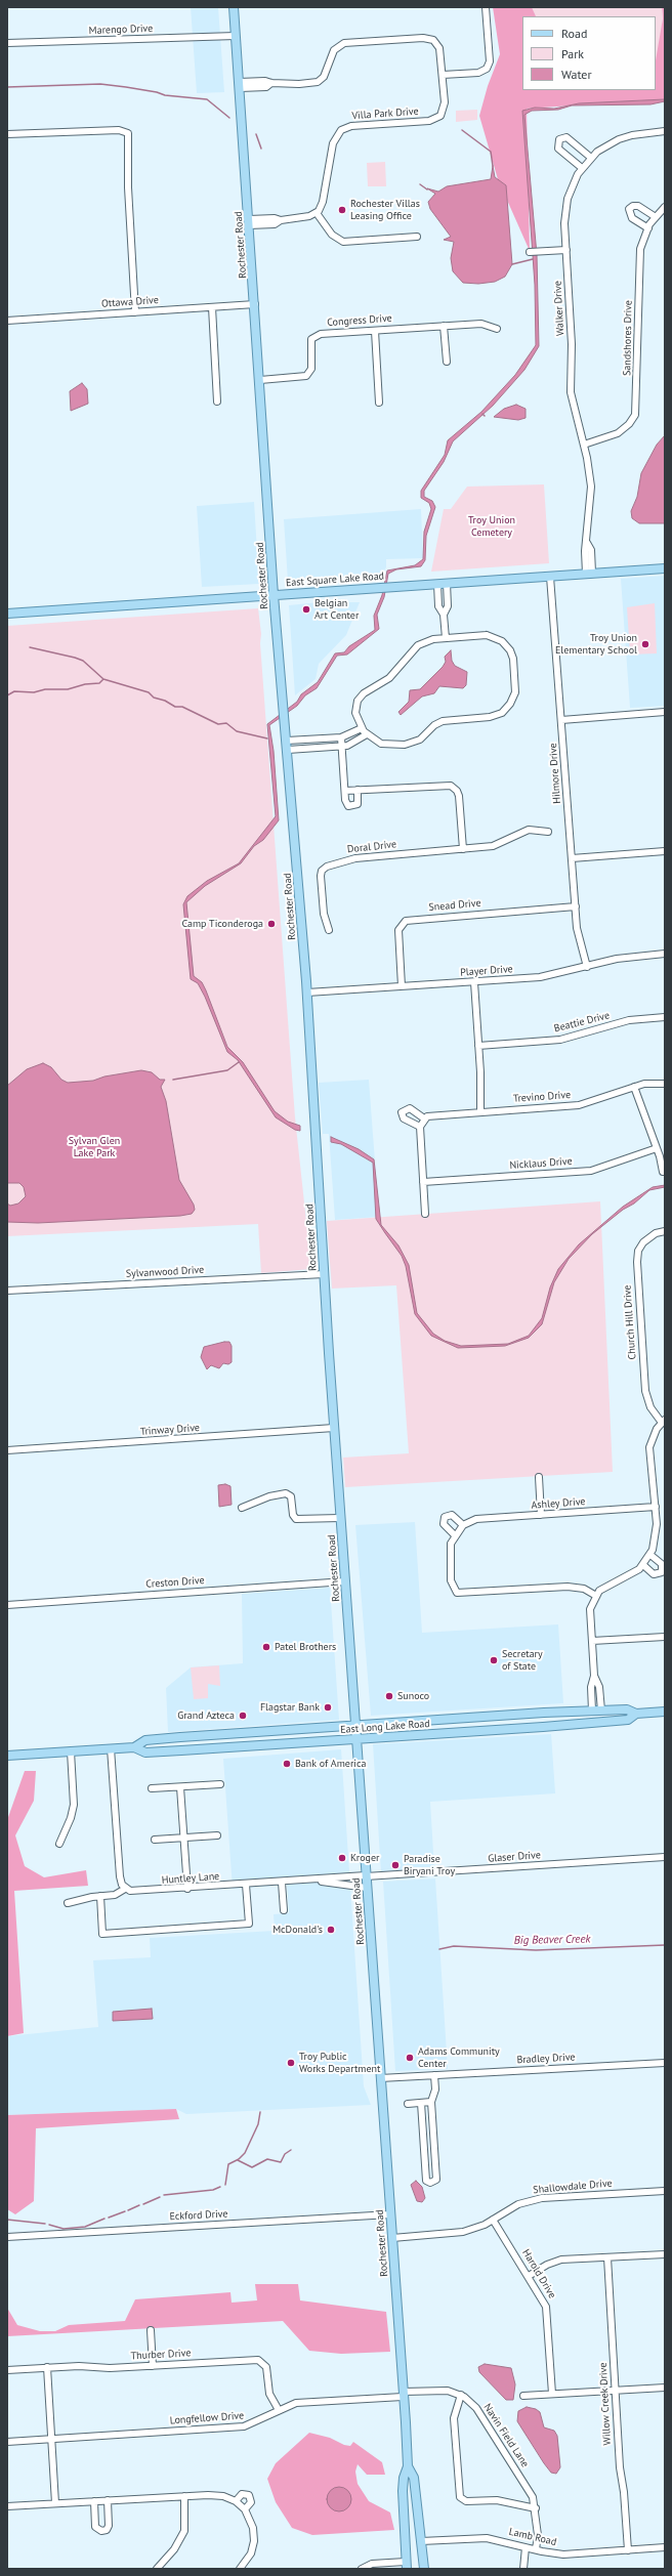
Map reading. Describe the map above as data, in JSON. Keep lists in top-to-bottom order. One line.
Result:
{"streets":{"main road":["Rochester Road","East Square Lake Road","East Long Lake Road"],"street":["Marengo Drive","Villa Park Drive","Ottawa Drive","Walker Drive","Congress Drive","Sandshores Drive","Hilmore Drive","Doral Drive","Snead Drive","Player Drive","Beattie Drive","Trevino Drive","Nicklaus Drive","Sylvanwood Drive","Church Hill Drive","Trinway Drive","Ashley Drive","Creston Drive","Glaser Drive","Huntley Lane","Bradley Drive","Shallowdale Drive","Eckford Drive","Harold Drive","Thurber Drive","Willow Creek Drive","Longfellow Drive","Navin Field Lane","Lamb Road"]},"crossings":[["Marengo Drive","Rochester Road"],["Rochester Road","Ottawa Drive"],["Rochester Road","Congress Drive"],["Rochester Road","East Square Lake Road"],["Rochester Road","Player Drive"],["Rochester Road","Sylvanwood Drive"],["Rochester Road","Trinway Drive"],["Rochester Road","Creston Drive"],["Rochester Road","East Long Lake Road"],["Rochester Road","Glaser Drive"],["Rochester Road","Huntley Lane"],["Rochester Road","Bradley Drive"],["Rochester Road","Shallowdale Drive"],["Rochester Road","Eckford Drive"],["Rochester Road","Longfellow Drive"],["Rochester Road","Lamb Road"],["Walker Drive","Sandshores Drive"],["Walker Drive","East Square Lake Road"],["East Square Lake Road","Hilmore Drive"],["Hilmore Drive","Snead Drive"],["Hilmore Drive","Player Drive"],["Snead Drive","Player Drive"],["Trevino Drive","Nicklaus Drive"],["Glaser Drive","Huntley Lane"],["Shallowdale Drive","Harold Drive"],["Thurber Drive","Longfellow Drive"],["Willow Creek Drive","Lamb Road"],["Navin Field Lane","Lamb Road"]],"water":["Big Beaver Creek"],"parks":["Troy Union Cemetery","Sylvan Glen Lake Park"],"places":["Rochester Villas Leasing Office","Belgian Art Center","Troy Union Elementary School","Camp Ticonderoga","Patel Brothers","Secretary of State","Sunoco","Flagstar Bank","Grand Azteca","Bank of America","Kroger","Paradise Biryani Troy","McDonald's","Adams Community Center","Troy Public Works Department"],"legend":["Road","Park","Water"]}
